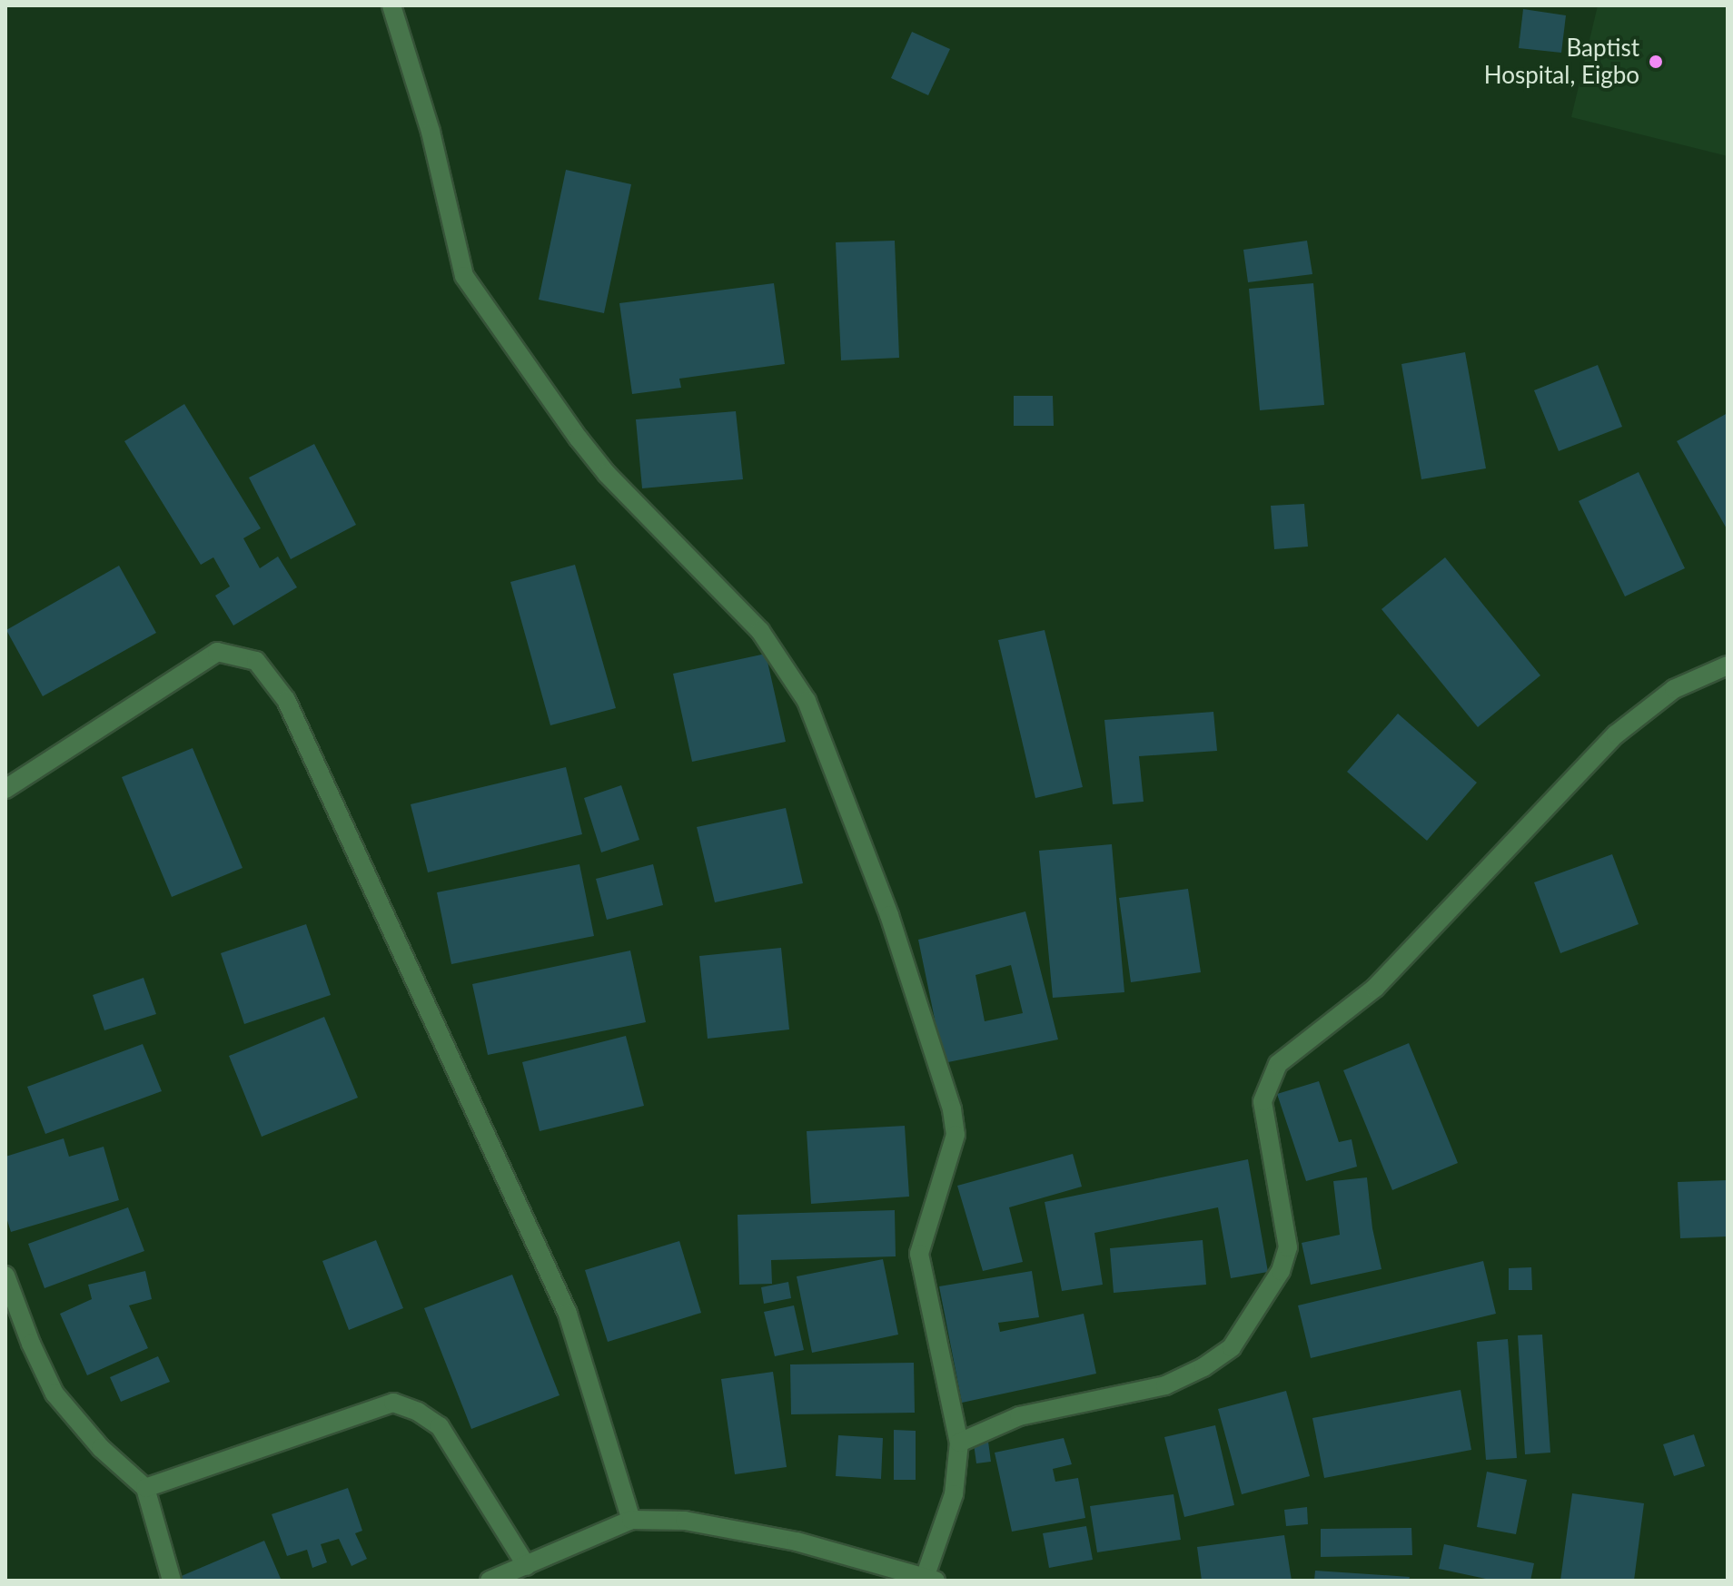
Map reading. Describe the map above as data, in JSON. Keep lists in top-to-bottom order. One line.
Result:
{"places":["Baptist Hospital, Eigbo"]}
